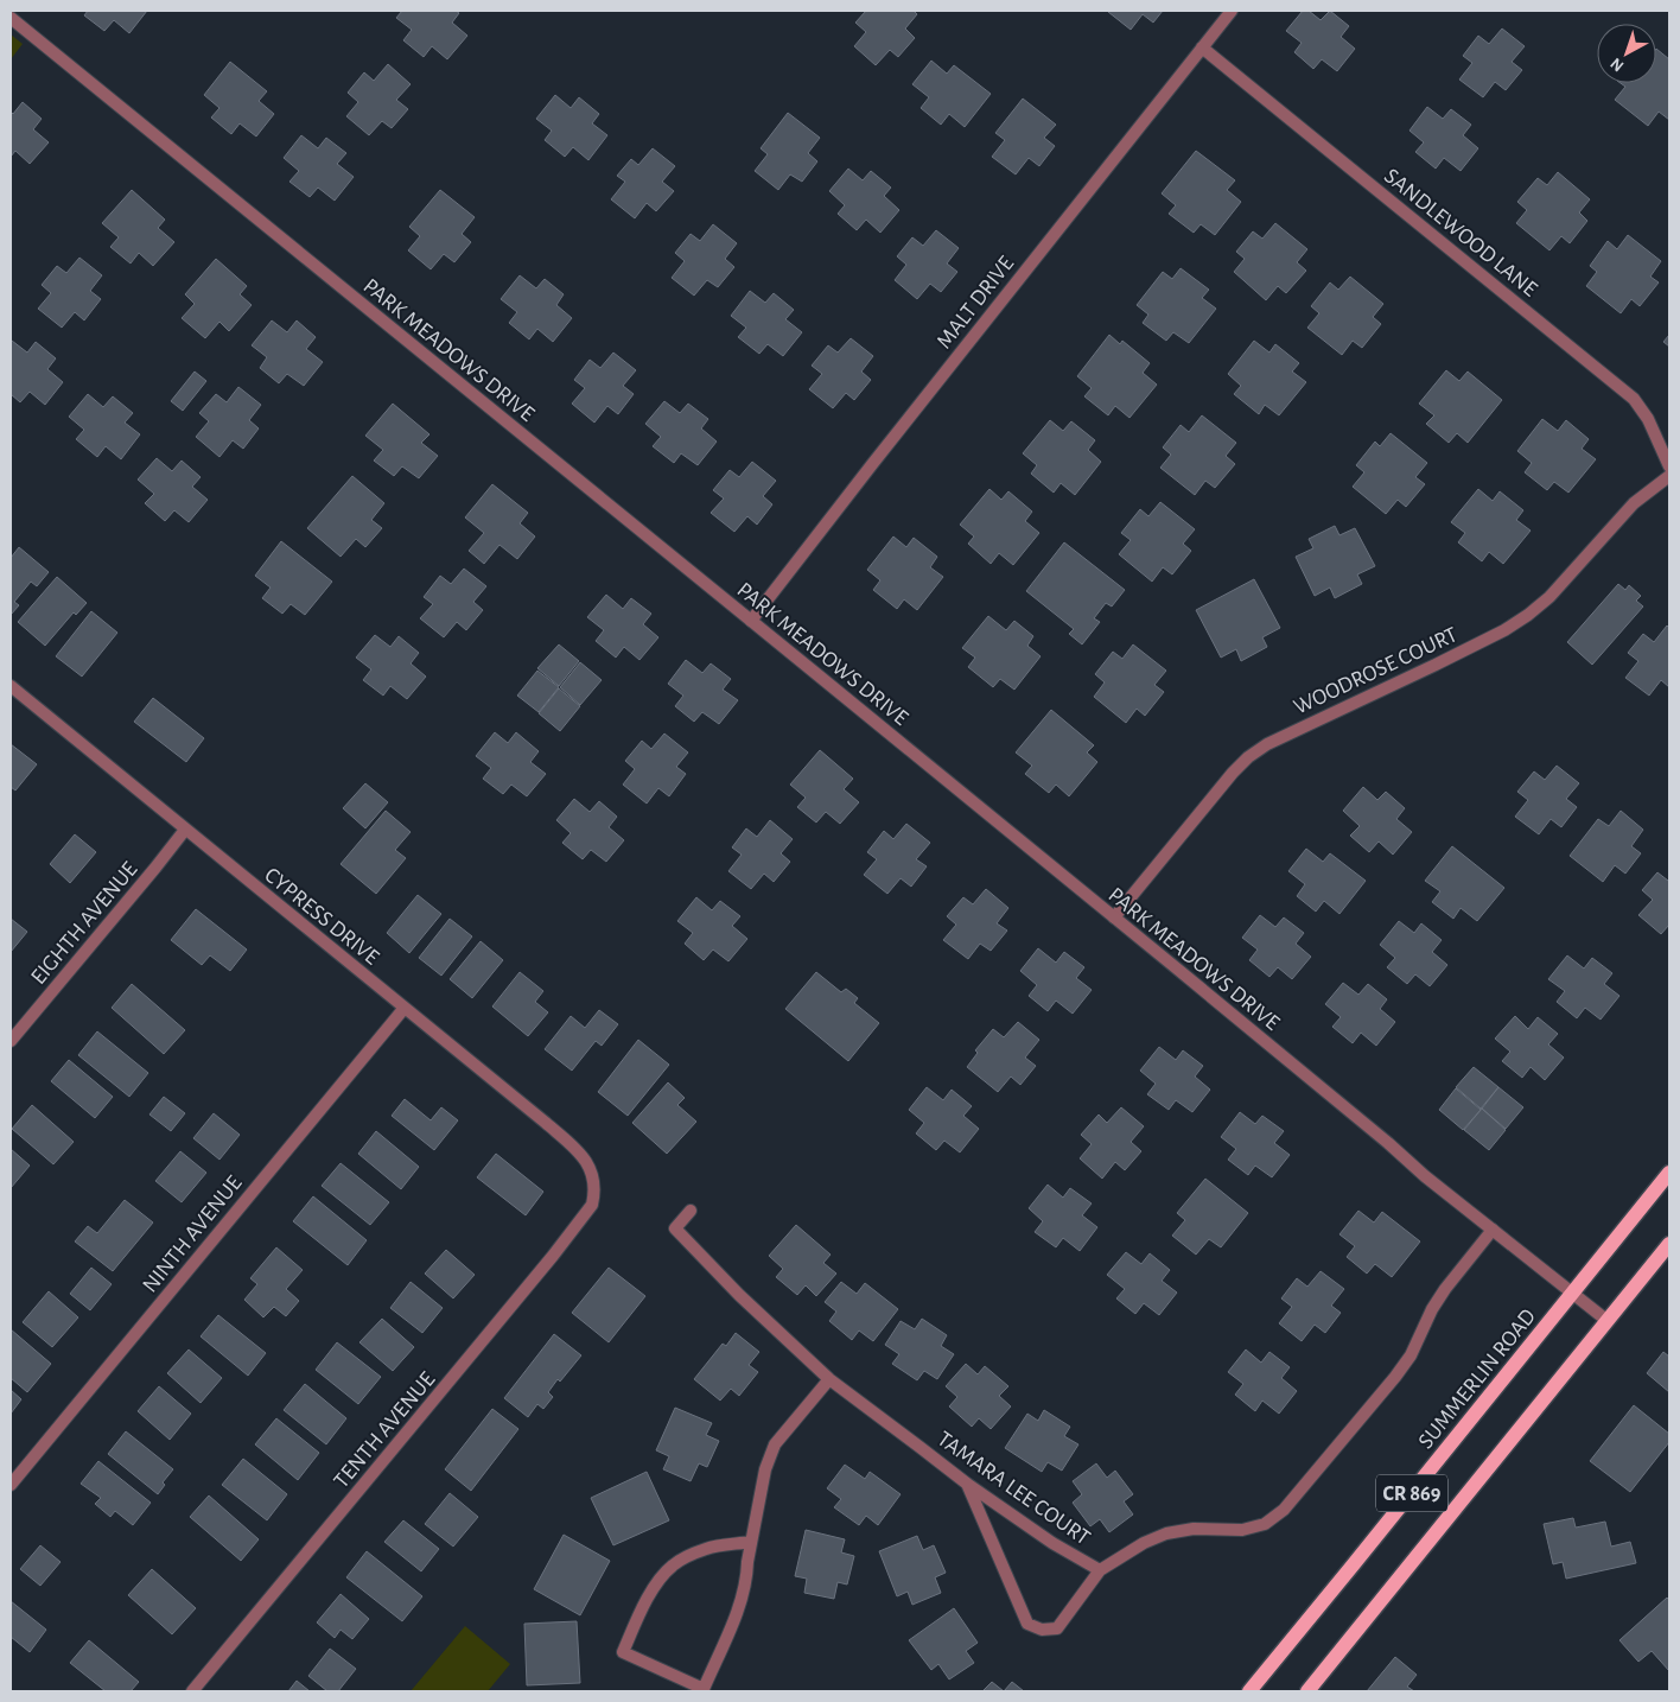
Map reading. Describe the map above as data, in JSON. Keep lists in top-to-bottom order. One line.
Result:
{"streets":{"main road":["SUMMERLIN ROAD","CR 869"],"street":["SANDLEWOOD LANE","MALT DRIVE","PARK MEADOWS DRIVE","WOODROSE COURT","CYPRESS DRIVE","EIGHTH AVENUE","NINTH AVENUE","TENTH AVENUE","TAMARA LEE COURT"]},"crossings":[["SANDLEWOOD LANE","MALT DRIVE"],["MALT DRIVE","PARK MEADOWS DRIVE"],["PARK MEADOWS DRIVE","WOODROSE COURT"],["PARK MEADOWS DRIVE","SUMMERLIN ROAD"],["PARK MEADOWS DRIVE","TAMARA LEE COURT"],["PARK MEADOWS DRIVE","CR 869"],["CYPRESS DRIVE","EIGHTH AVENUE"],["CYPRESS DRIVE","NINTH AVENUE"],["CYPRESS DRIVE","TENTH AVENUE"]],"north":"bottom left"}
